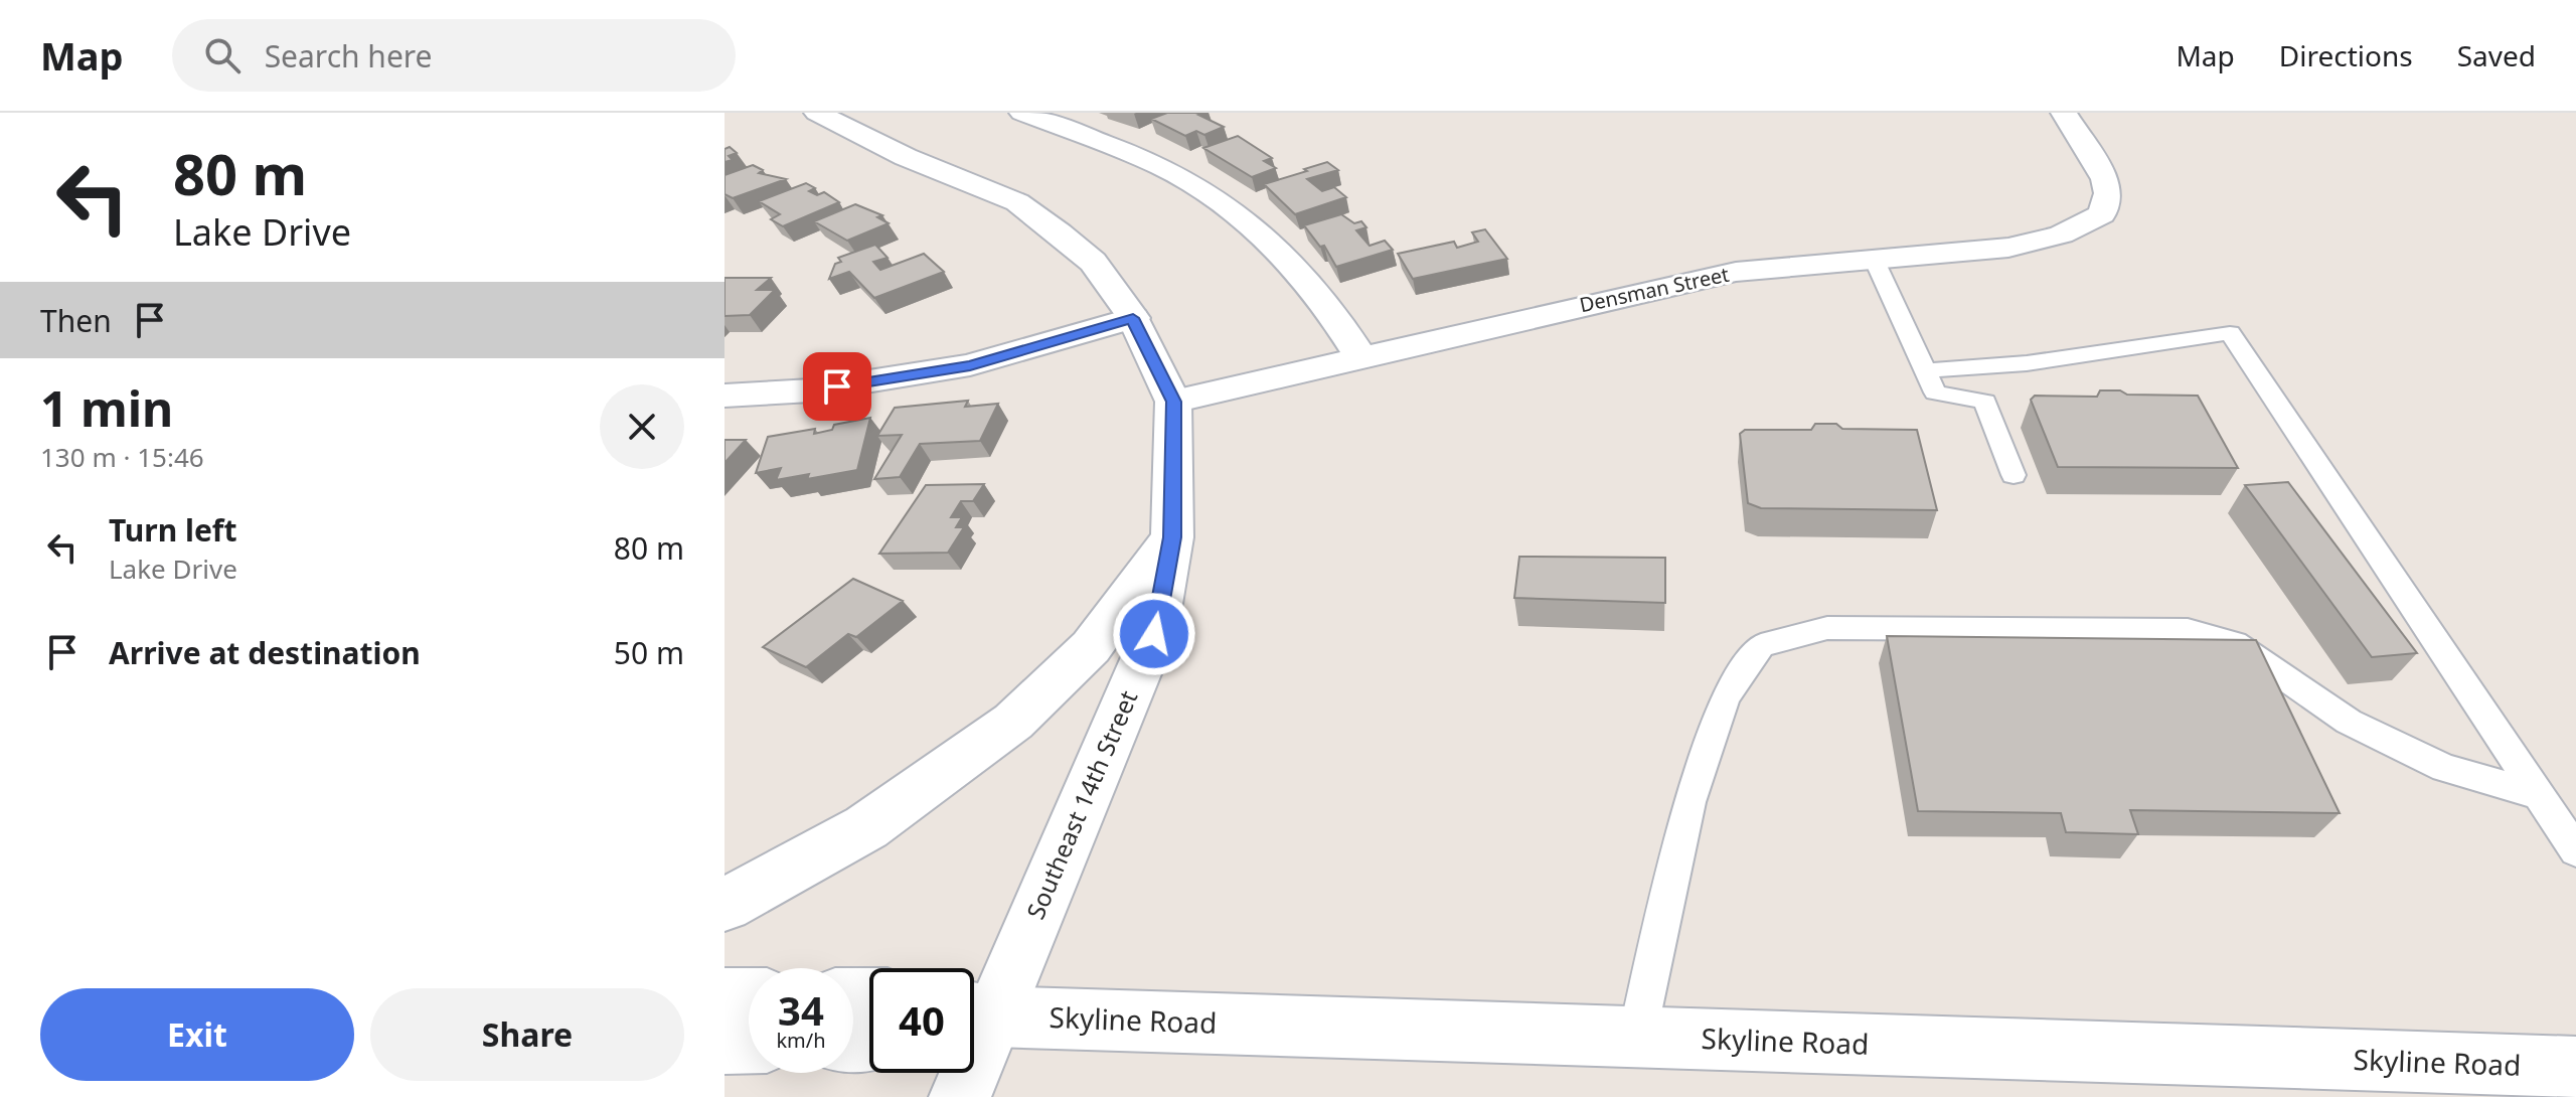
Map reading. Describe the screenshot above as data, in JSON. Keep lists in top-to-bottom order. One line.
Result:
{"streets":{"street":["Densman Street","Southeast 14th Street","Skyline Road"]},"crossings":[["Densman Street","Southeast 14th Street"]],"page":{"header":"Map","search":"Search here","nav":["Map","Directions","Saved"],"turn":["80 m","Lake Drive"],"then":"Then","heading":["1 min","130 m · 15:46"],"list":[{"name":"Turn left","note":"Lake Drive","value":"80 m"},{"name":"Arrive at destination","value":"50 m"}],"speed":"34 km/h","limit":"40","buttons":["Exit","Share"]}}
